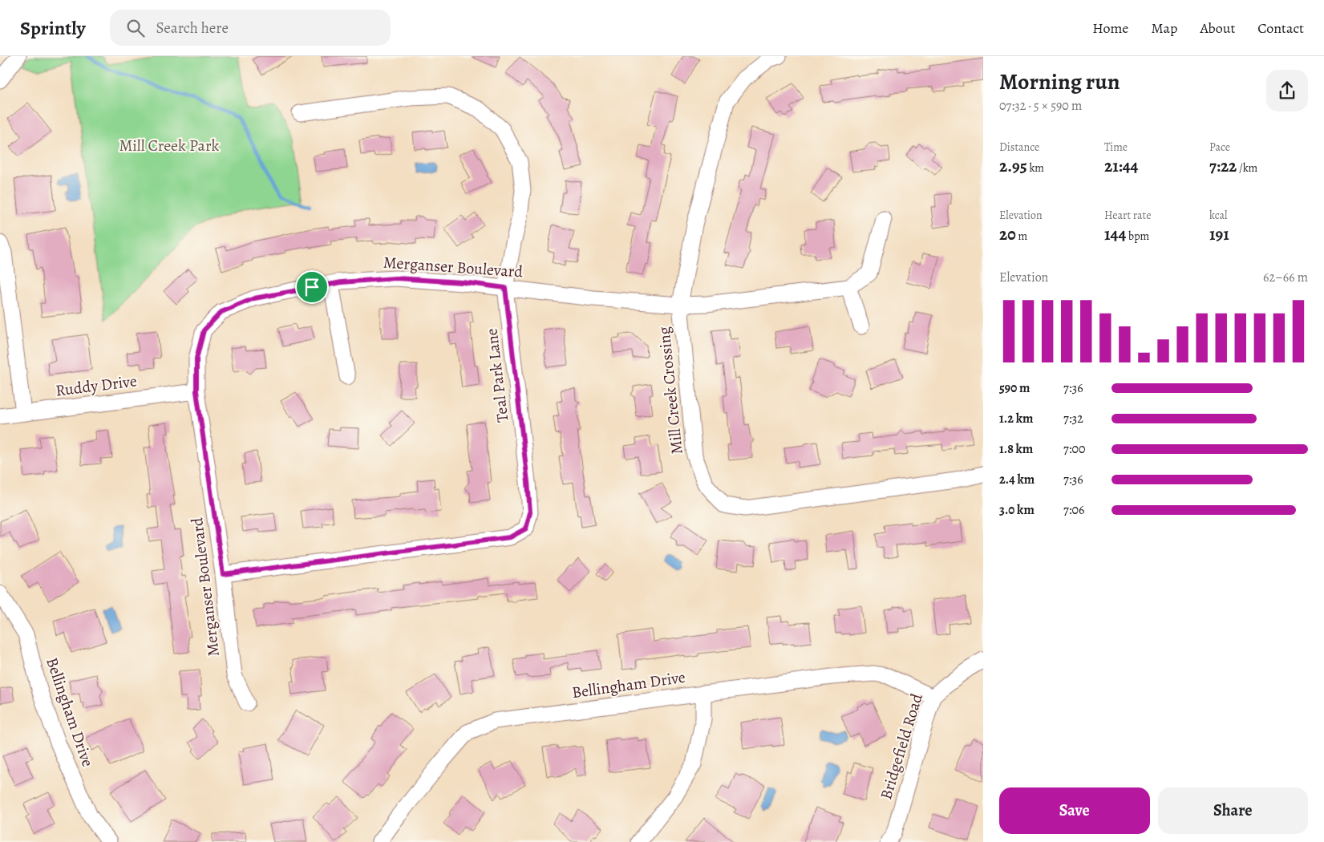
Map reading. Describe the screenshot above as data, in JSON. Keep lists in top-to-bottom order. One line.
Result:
{"streets":{"street":["Merganser Boulevard","Teal Park Lane","Ruddy Drive","Mill Creek Crossing","Bellingham Drive","Bridgefield Road"]},"crossings":[["Merganser Boulevard","Teal Park Lane"],["Merganser Boulevard","Ruddy Drive"],["Merganser Boulevard","Mill Creek Crossing"],["Bellingham Drive","Bridgefield Road"]],"parks":["Mill Creek Park"],"page":{"header":"Sprintly","search":"Search here","nav":["Home","Map","About","Contact"],"heading":["Morning run","07:32 · 5 × 590 m"],"stats":[["Distance","2.95 km"],["Time","21:44"],["Pace","7:22 /km"],["Elevation","20 m"],["Heart rate","144 bpm"],["kcal","191"]],"chart":["Elevation","62–66 m"],"list":[{"name":"590 m","note":"7:36"},{"name":"1.2 km","note":"7:32"},{"name":"1.8 km","note":"7:00"},{"name":"2.4 km","note":"7:36"},{"name":"3.0 km","note":"7:06"}],"buttons":["Save","Share"]}}
